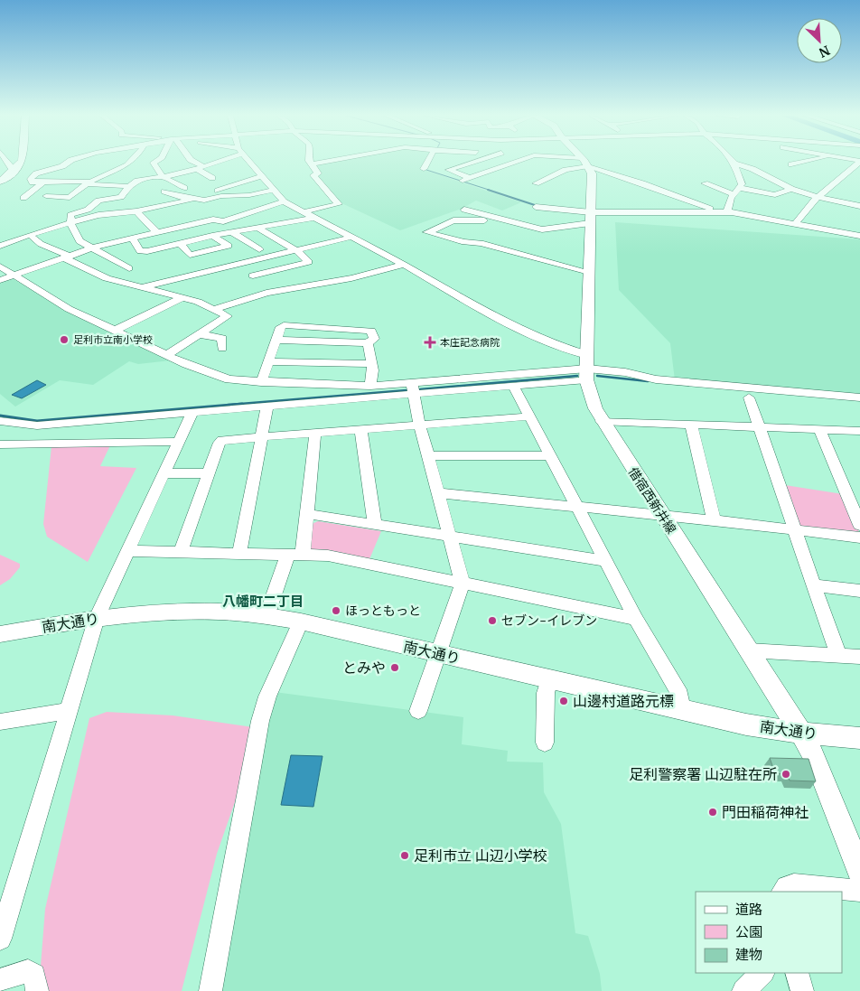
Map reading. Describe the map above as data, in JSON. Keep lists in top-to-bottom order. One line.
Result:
{"streets":{"main road":["借宿西新井線","南大通り"]},"crossings":[["借宿西新井線","南大通り"]],"districts":["八幡町二丁目"],"places":{"other":["足利市立南小学校","ほっともっと","セブン-イレブン","とみや","山邊村道路元標","足利警察署 山辺駐在所","門田稲荷神社","足利市立 山辺小学校"],"health":["本庄記念病院"]},"legend":["道路","公園","建物"],"north":"bottom right"}
